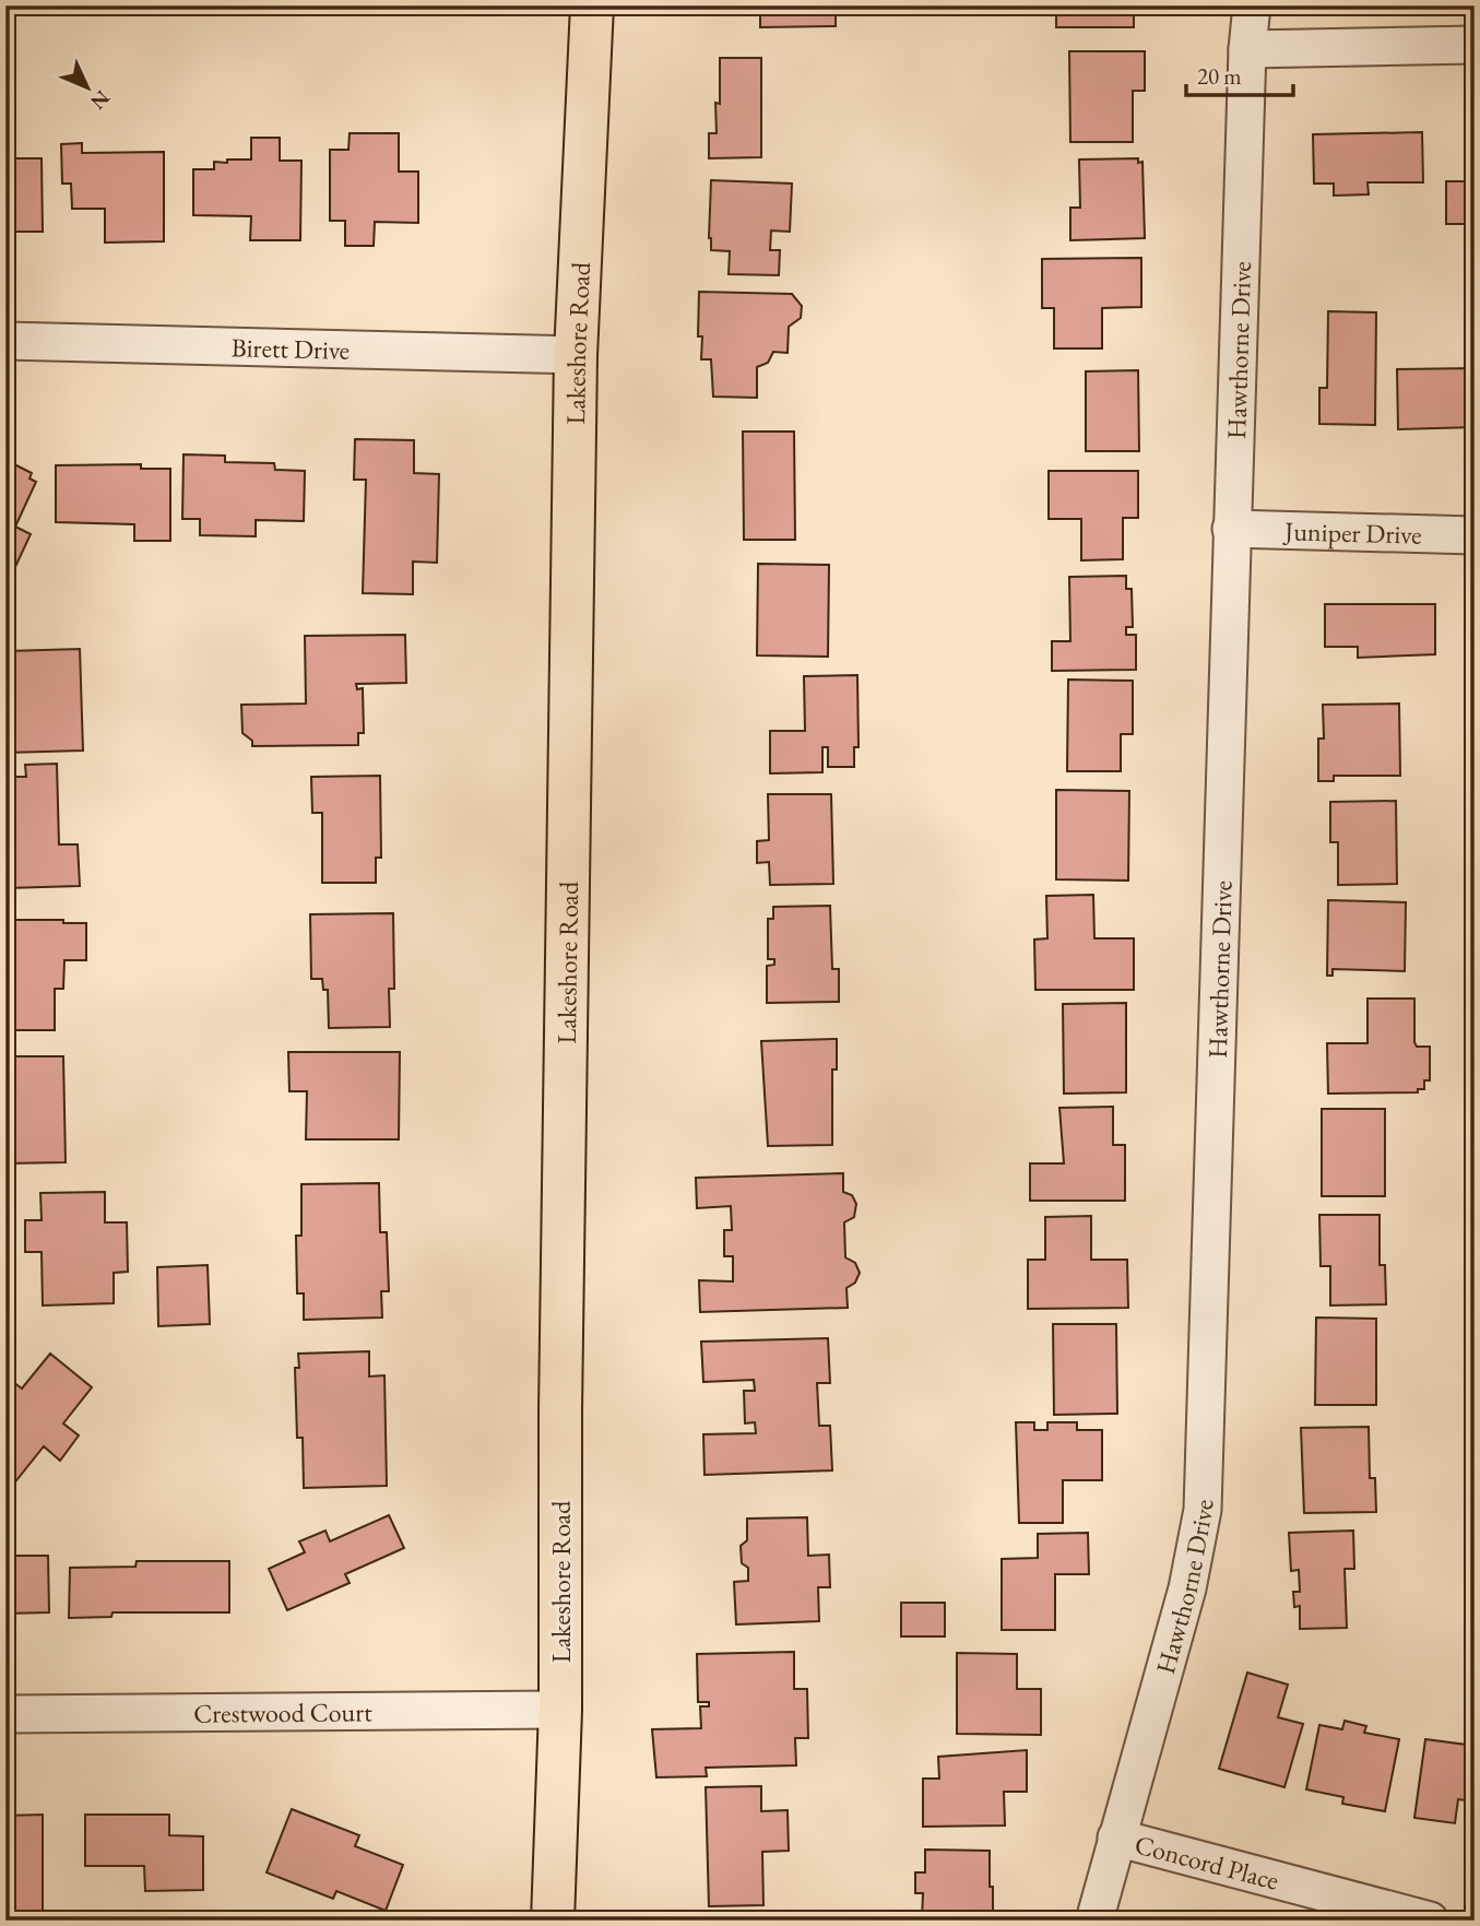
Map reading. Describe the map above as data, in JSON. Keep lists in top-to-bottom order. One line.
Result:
{"streets":{"main road":["Lakeshore Road"],"street":["Birett Drive","Hawthorne Drive","Juniper Drive","Crestwood Court","Concord Place"]},"crossings":[["Lakeshore Road","Birett Drive"],["Lakeshore Road","Crestwood Court"],["Hawthorne Drive","Juniper Drive"],["Hawthorne Drive","Concord Place"]],"scale_bar":"20 m","north":"bottom right"}
